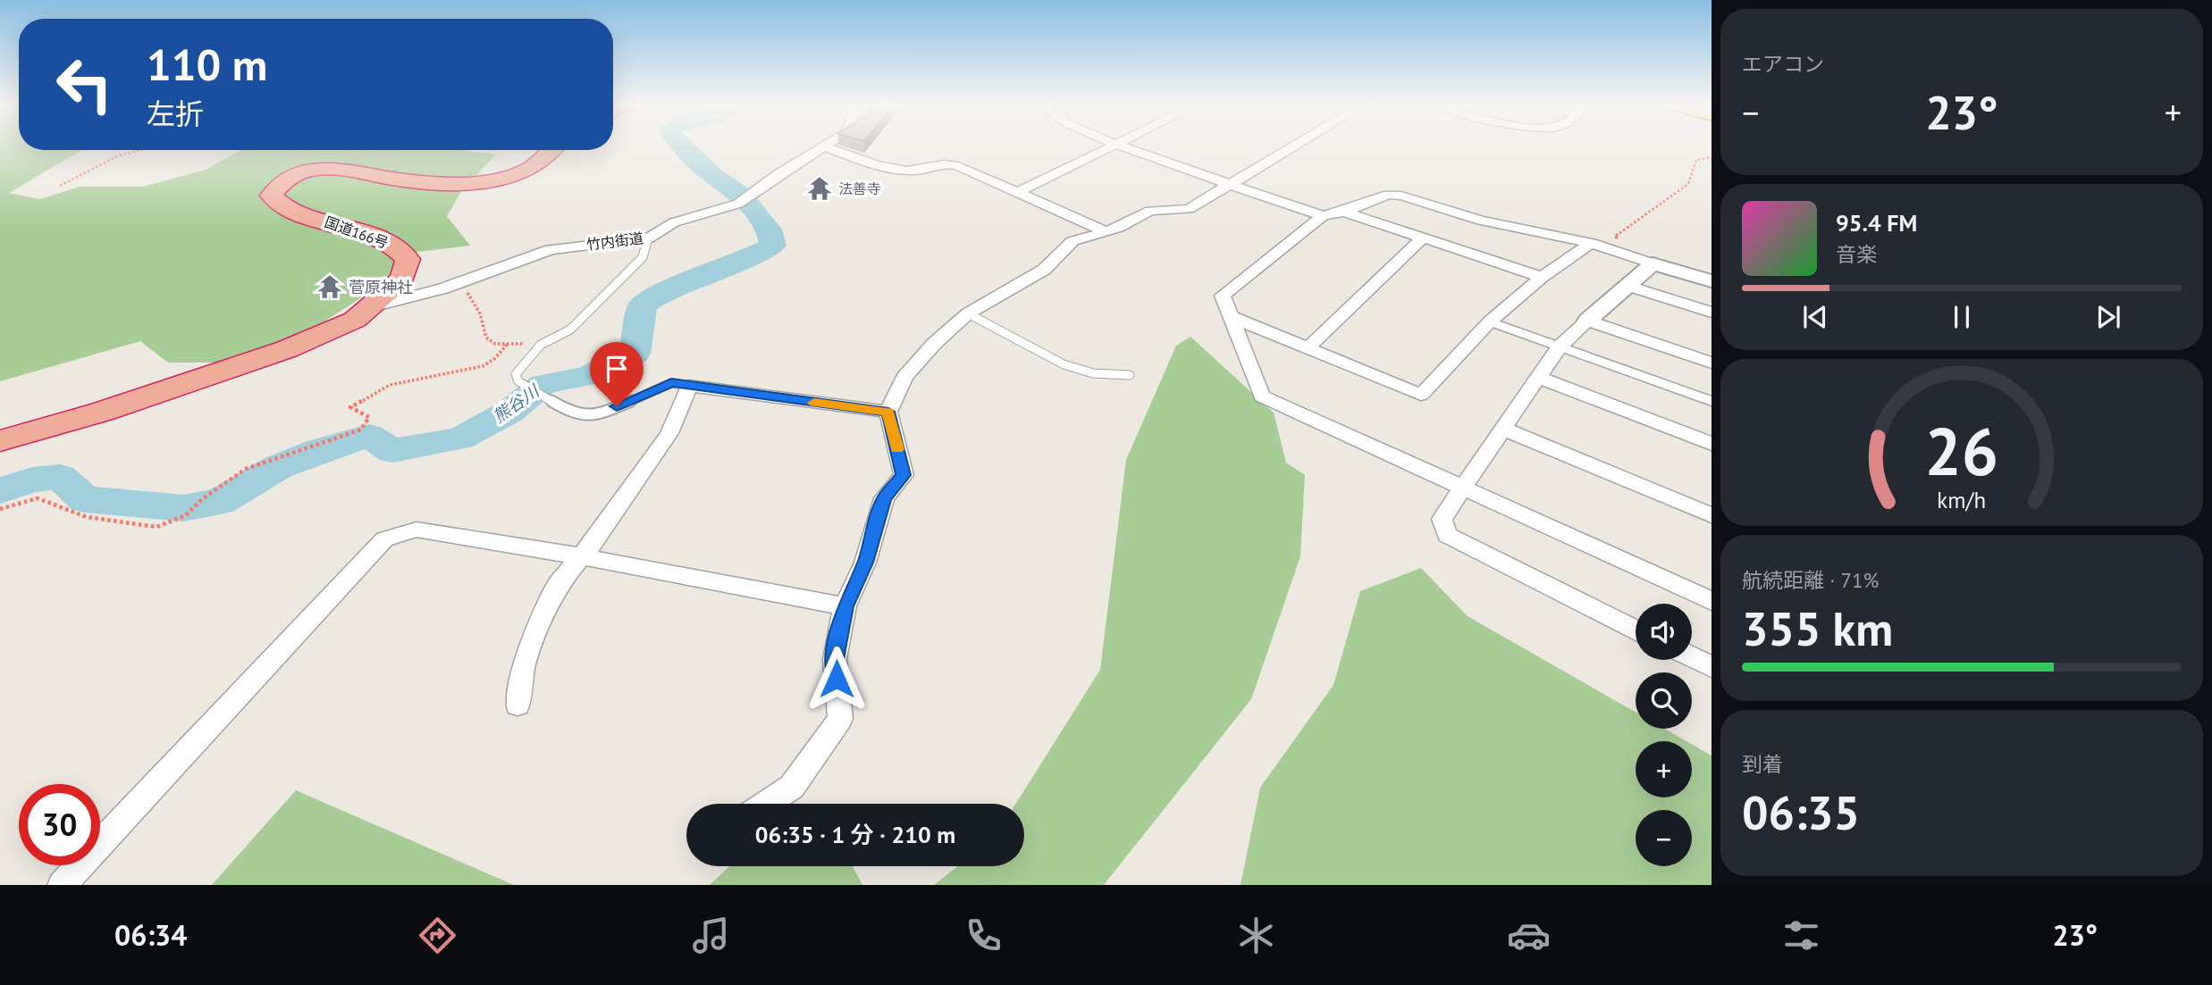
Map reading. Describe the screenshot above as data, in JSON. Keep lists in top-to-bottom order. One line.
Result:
{"streets":{"highway":["国道166号"],"street":["竹内街道"]},"crossings":[["国道166号","竹内街道"]],"water":["熊谷川"],"places":{"temple":["法善寺","菅原神社"]},"page":{"tile":["エアコン",["航続距離 · 71%","355 km"],["到着","06:35"]],"turn":["110 m","左折"],"heat":["−","23°","+"],"song":["95.4 FM","音楽"],"map_buttons":["+","−"],"limit":"30","trip":"06:35 · 1 分 · 210 m","tabs":["06:34","23°"],"gauge":["26","km/h"]}}
